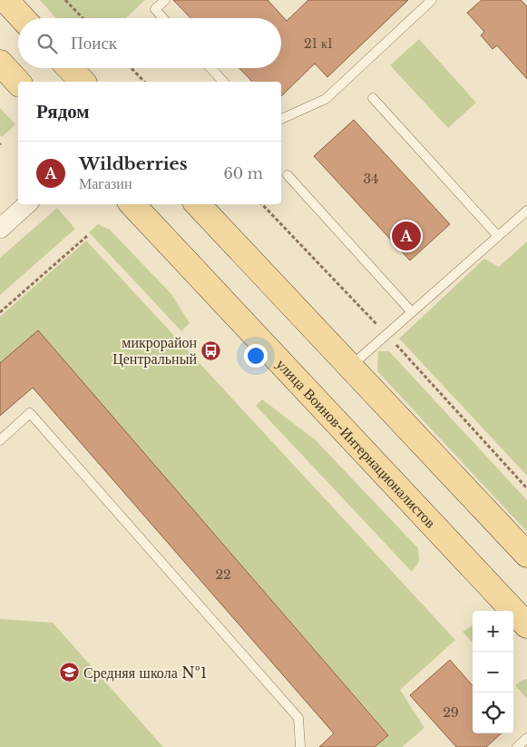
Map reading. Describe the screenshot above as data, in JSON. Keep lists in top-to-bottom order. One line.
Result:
{"streets":{"main road":["улица Воинов-Интернационалистов"]},"places":{"bus stop":["микрорайон Центральный"],"school or university":["Средняя школа №1"]},"house_numbers":["21 к1","34","22","29"],"page":{"search":"Поиск","heading":"Рядом","list":[{"mark":"A","name":"Wildberries","note":"Магазин","value":"60 m"}],"pins":"A","map_buttons":["+","−"]}}
